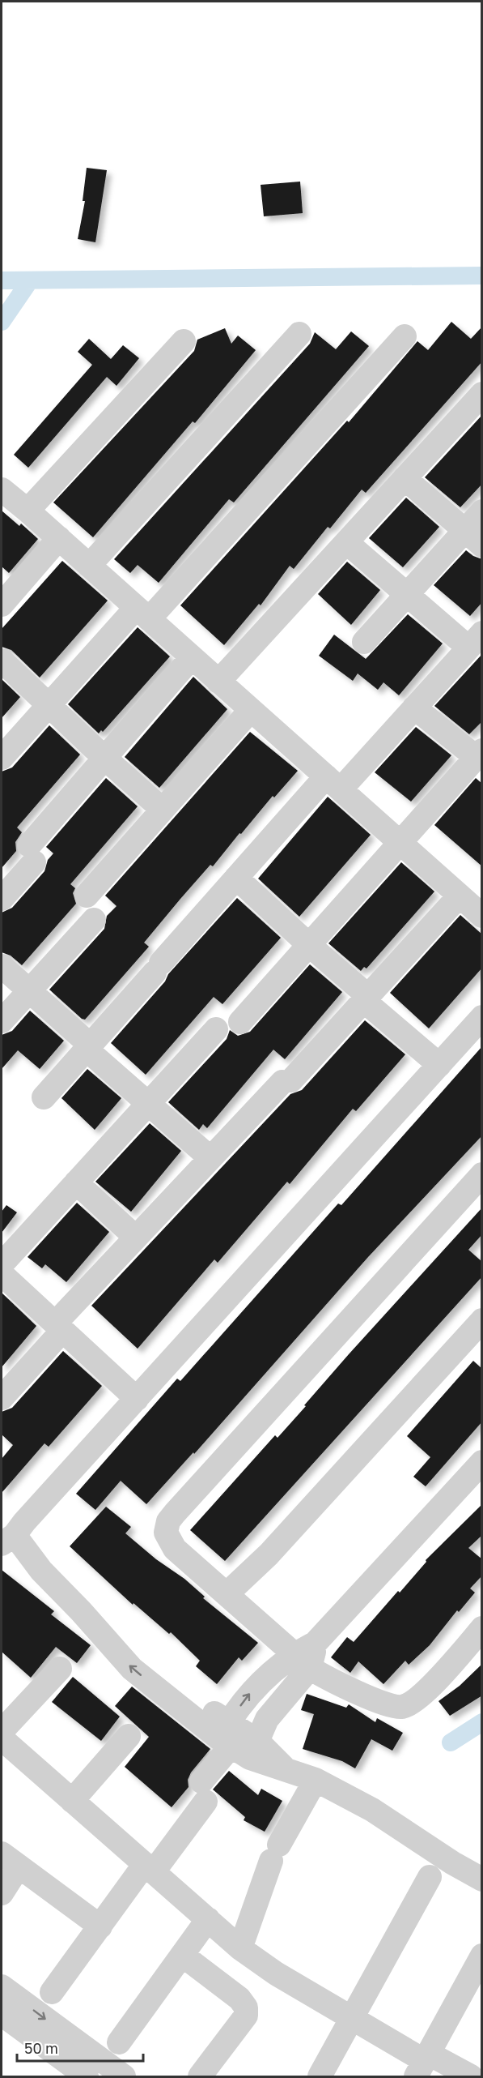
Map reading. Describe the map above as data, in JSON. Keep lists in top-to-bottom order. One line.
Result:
{"scale_bar":"50 m"}
